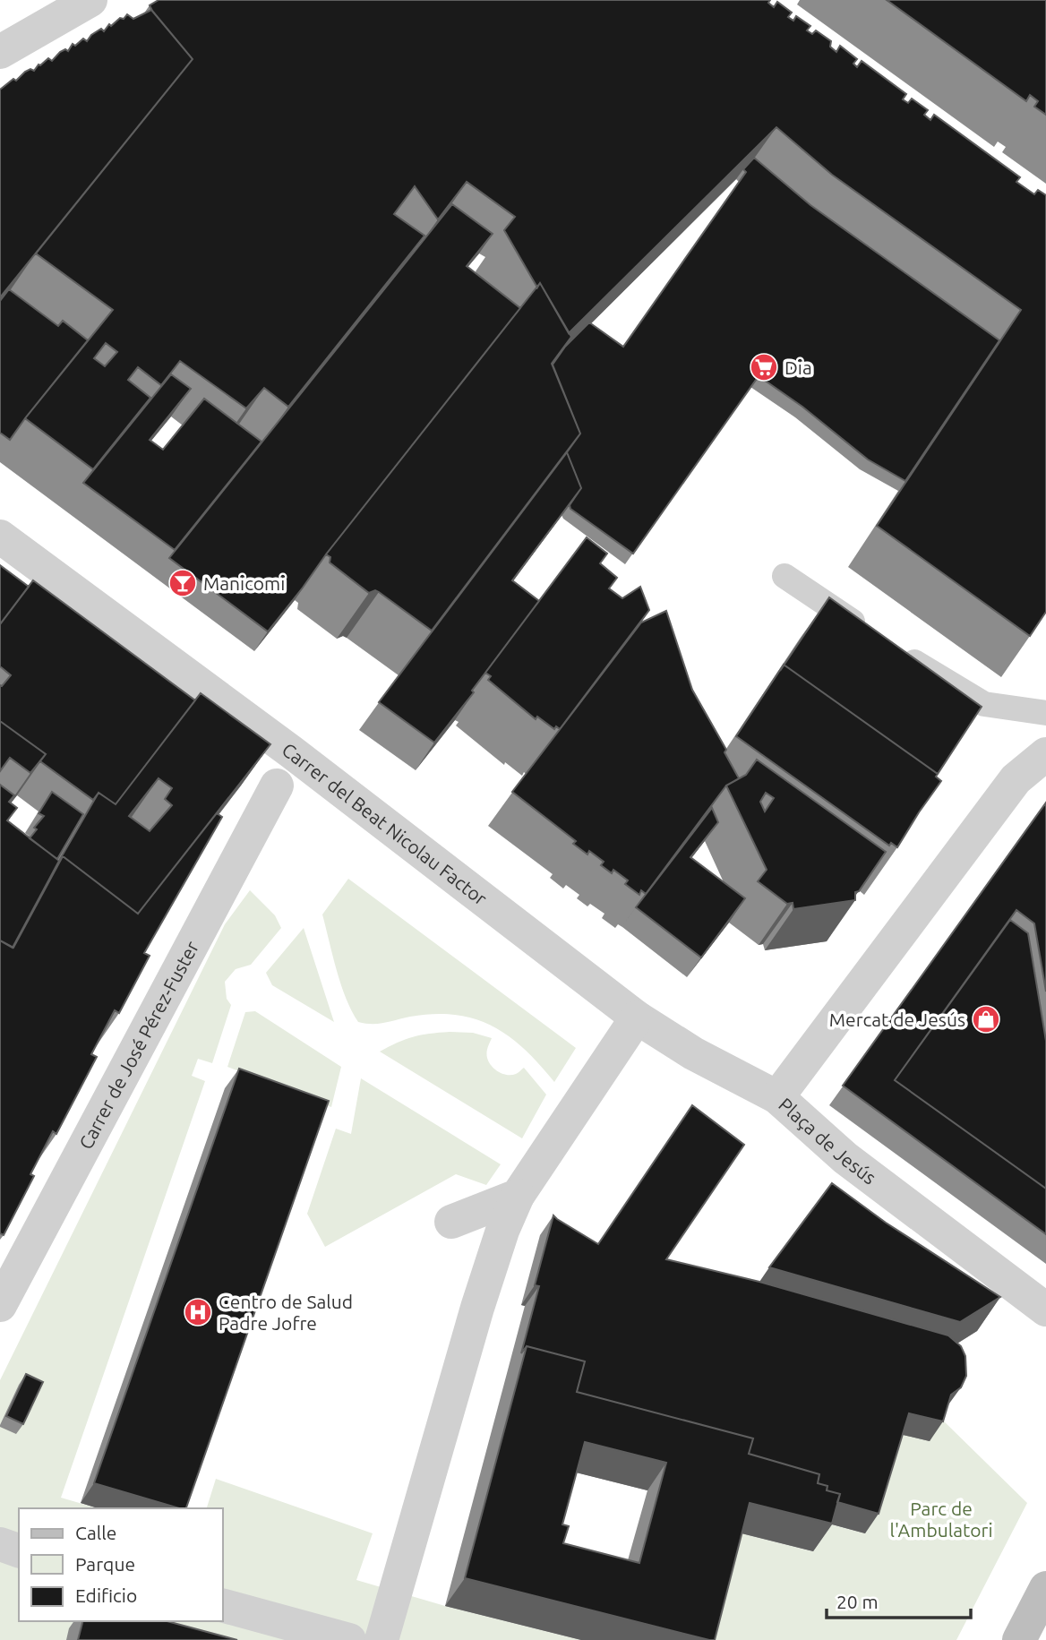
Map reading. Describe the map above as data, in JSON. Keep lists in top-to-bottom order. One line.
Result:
{"streets":{"street":["Carrer del Beat Nicolau Factor","Carrer de José Pérez-Fuster","Plaça de Jesús"]},"crossings":[["Carrer del Beat Nicolau Factor","Plaça de Jesús"]],"parks":["Parc de l'Ambulatori"],"places":{"supermarket":["Dia"],"bar":["Manicomi"],"shop":["Mercat de Jesús"],"hospital":["Centro de Salud Padre Jofre"]},"legend":["Calle","Parque","Edificio"],"scale_bar":"20 m"}
